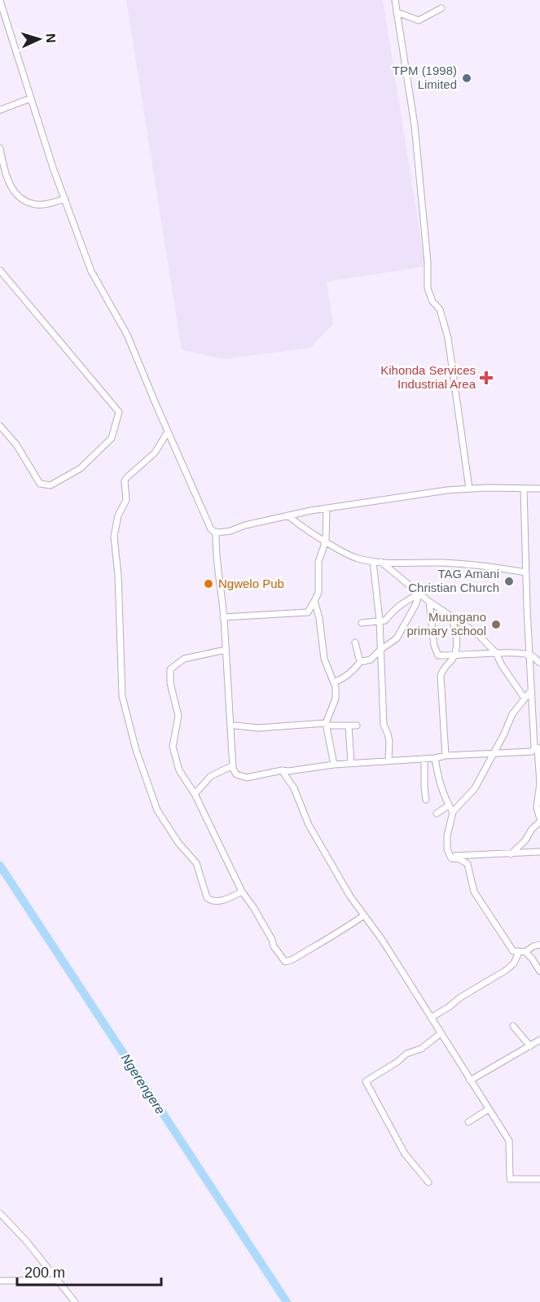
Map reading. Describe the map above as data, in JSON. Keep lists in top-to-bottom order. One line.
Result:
{"water":["Ngerengere"],"places":{"other":["TPM (1998) Limited","TAG Amani Christian Church","Ngwelo Pub","Muungano primary school"],"health":["Kihonda Services Industrial Area"]},"scale_bar":"200 m","north":"right"}
